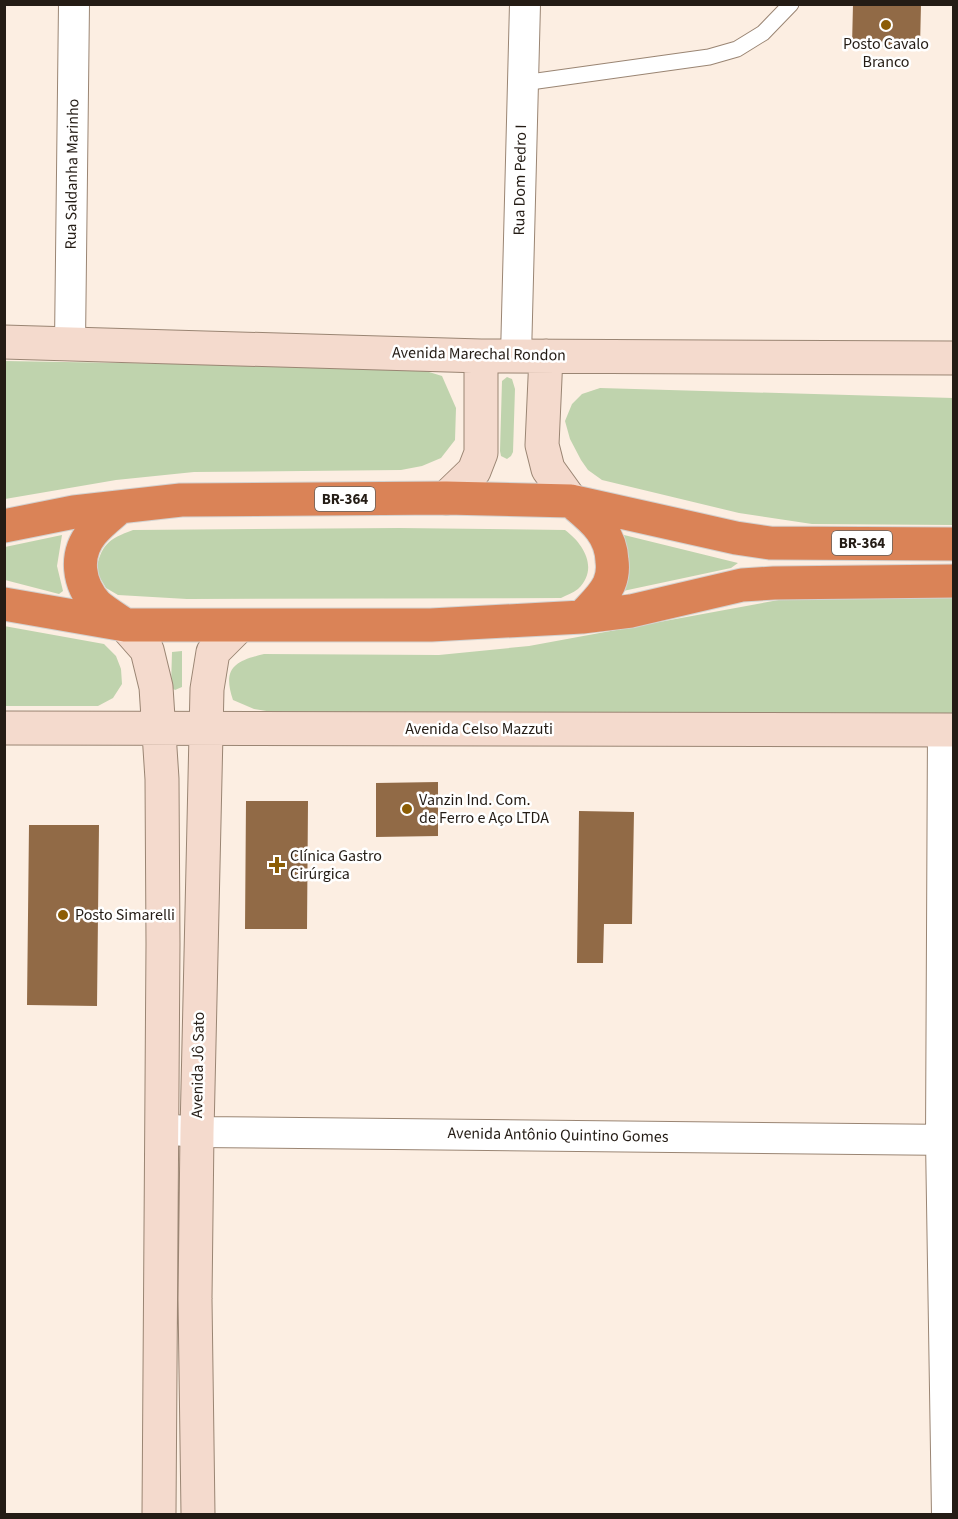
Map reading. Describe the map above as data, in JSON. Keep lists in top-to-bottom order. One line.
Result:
{"streets":{"highway":["BR-364"],"main road":["Avenida Marechal Rondon","Avenida Celso Mazzuti","Avenida Jô Sato"],"street":["Rua Saldanha Marinho","Rua Dom Pedro I","Avenida Antônio Quintino Gomes"]},"crossings":[["Rua Saldanha Marinho","Avenida Marechal Rondon"],["Rua Dom Pedro I","Avenida Marechal Rondon"],["Avenida Celso Mazzuti","Avenida Jô Sato"],["Avenida Jô Sato","Avenida Antônio Quintino Gomes"]],"places":{"other":["Posto Cavalo Branco","Vanzin Ind. Com. de Ferro e Aço LTDA","Posto Simarelli"],"health":["Clínica Gastro Cirúrgica"]}}
